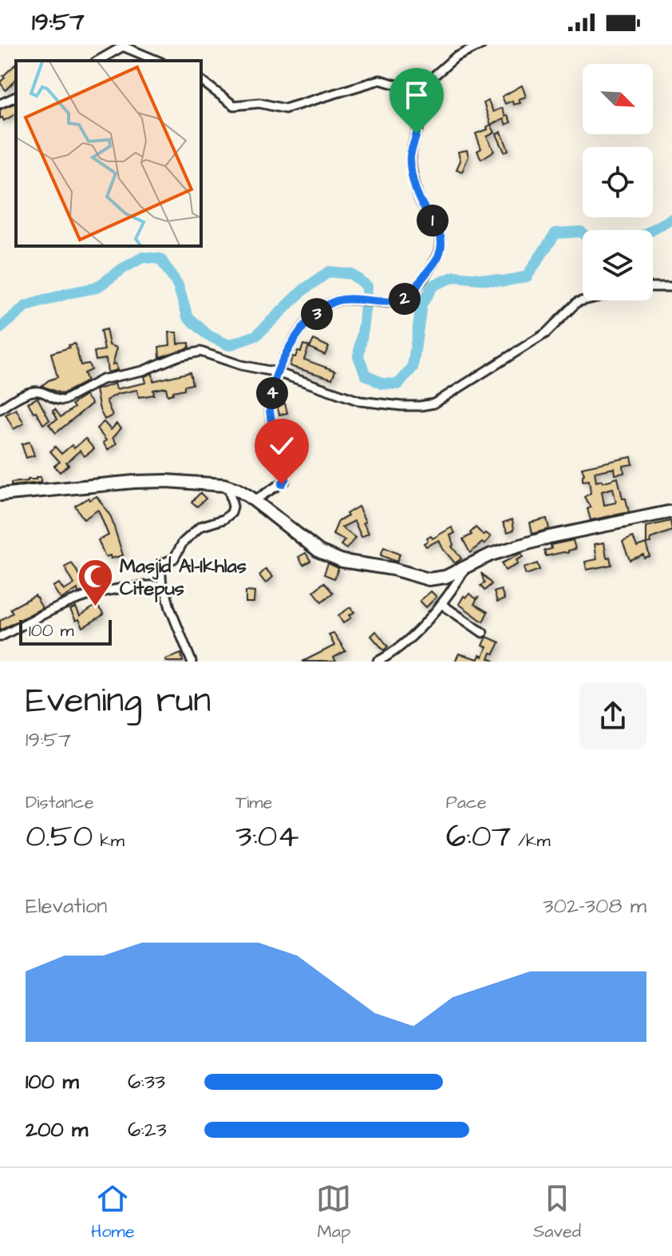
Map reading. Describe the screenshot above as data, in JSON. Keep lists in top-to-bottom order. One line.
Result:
{"places":{"mosque":["Masjid Al-Ikhlas Citepus"]},"scale_bar":"100 m","north":"bottom right","page":{"status":"19:57","pins":["1","2","3","4"],"scale":"100 m","heading":["Evening run","19:57"],"stats":[["Distance","0.50 km"],["Time","3:04"],["Pace","6:07 /km"]],"chart":["Elevation","302–308 m"],"list":[{"name":"100 m","note":"6:33"},{"name":"200 m","note":"6:23"}],"tabs":["Home","Map","Saved"]}}
